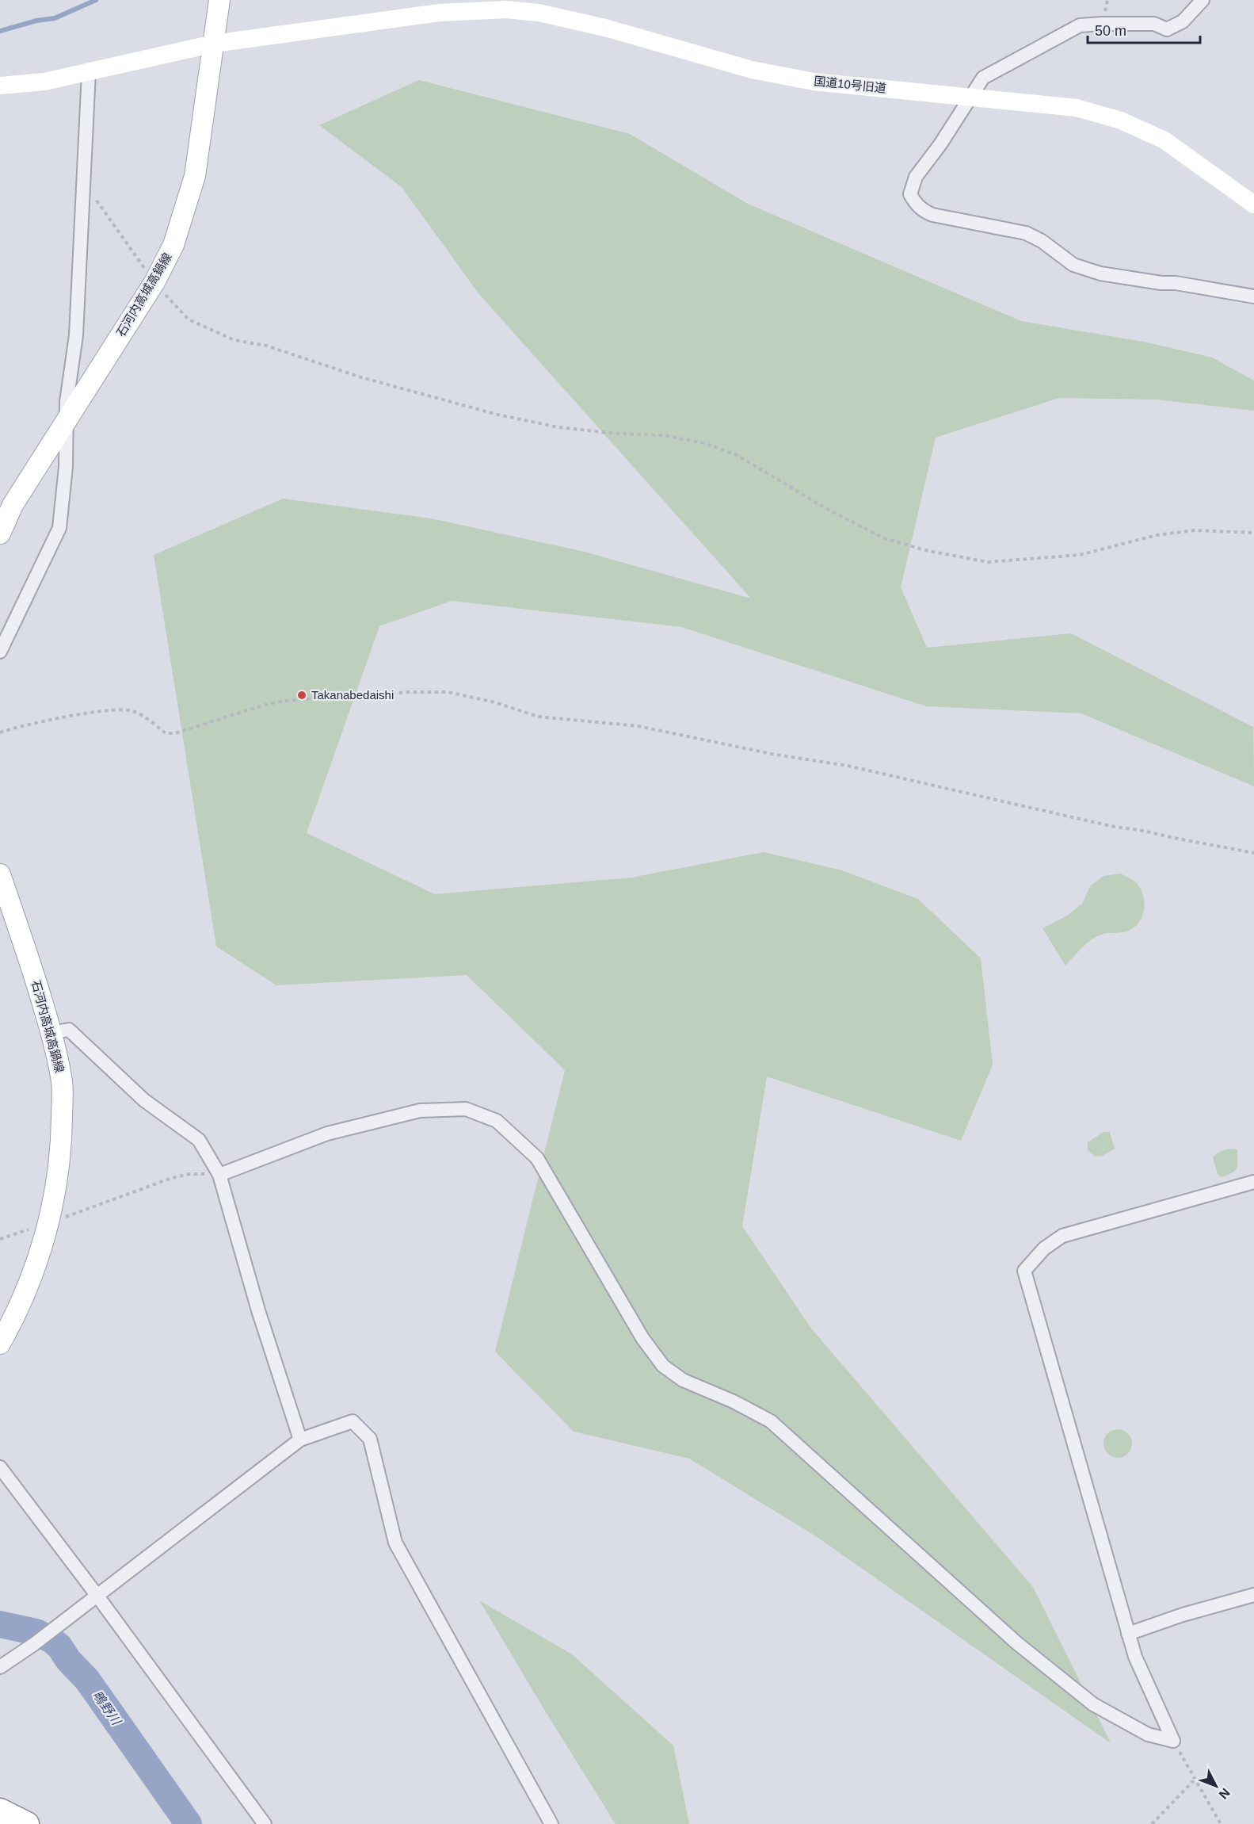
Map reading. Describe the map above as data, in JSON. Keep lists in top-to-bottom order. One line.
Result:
{"streets":{"main road":["石河内高城高鍋線"],"street":["国道10号旧道"]},"crossings":[["国道10号旧道","石河内高城高鍋線"]],"water":["鴫野川"],"places":["Takanabedaishi"],"scale_bar":"50 m","north":"bottom right"}
